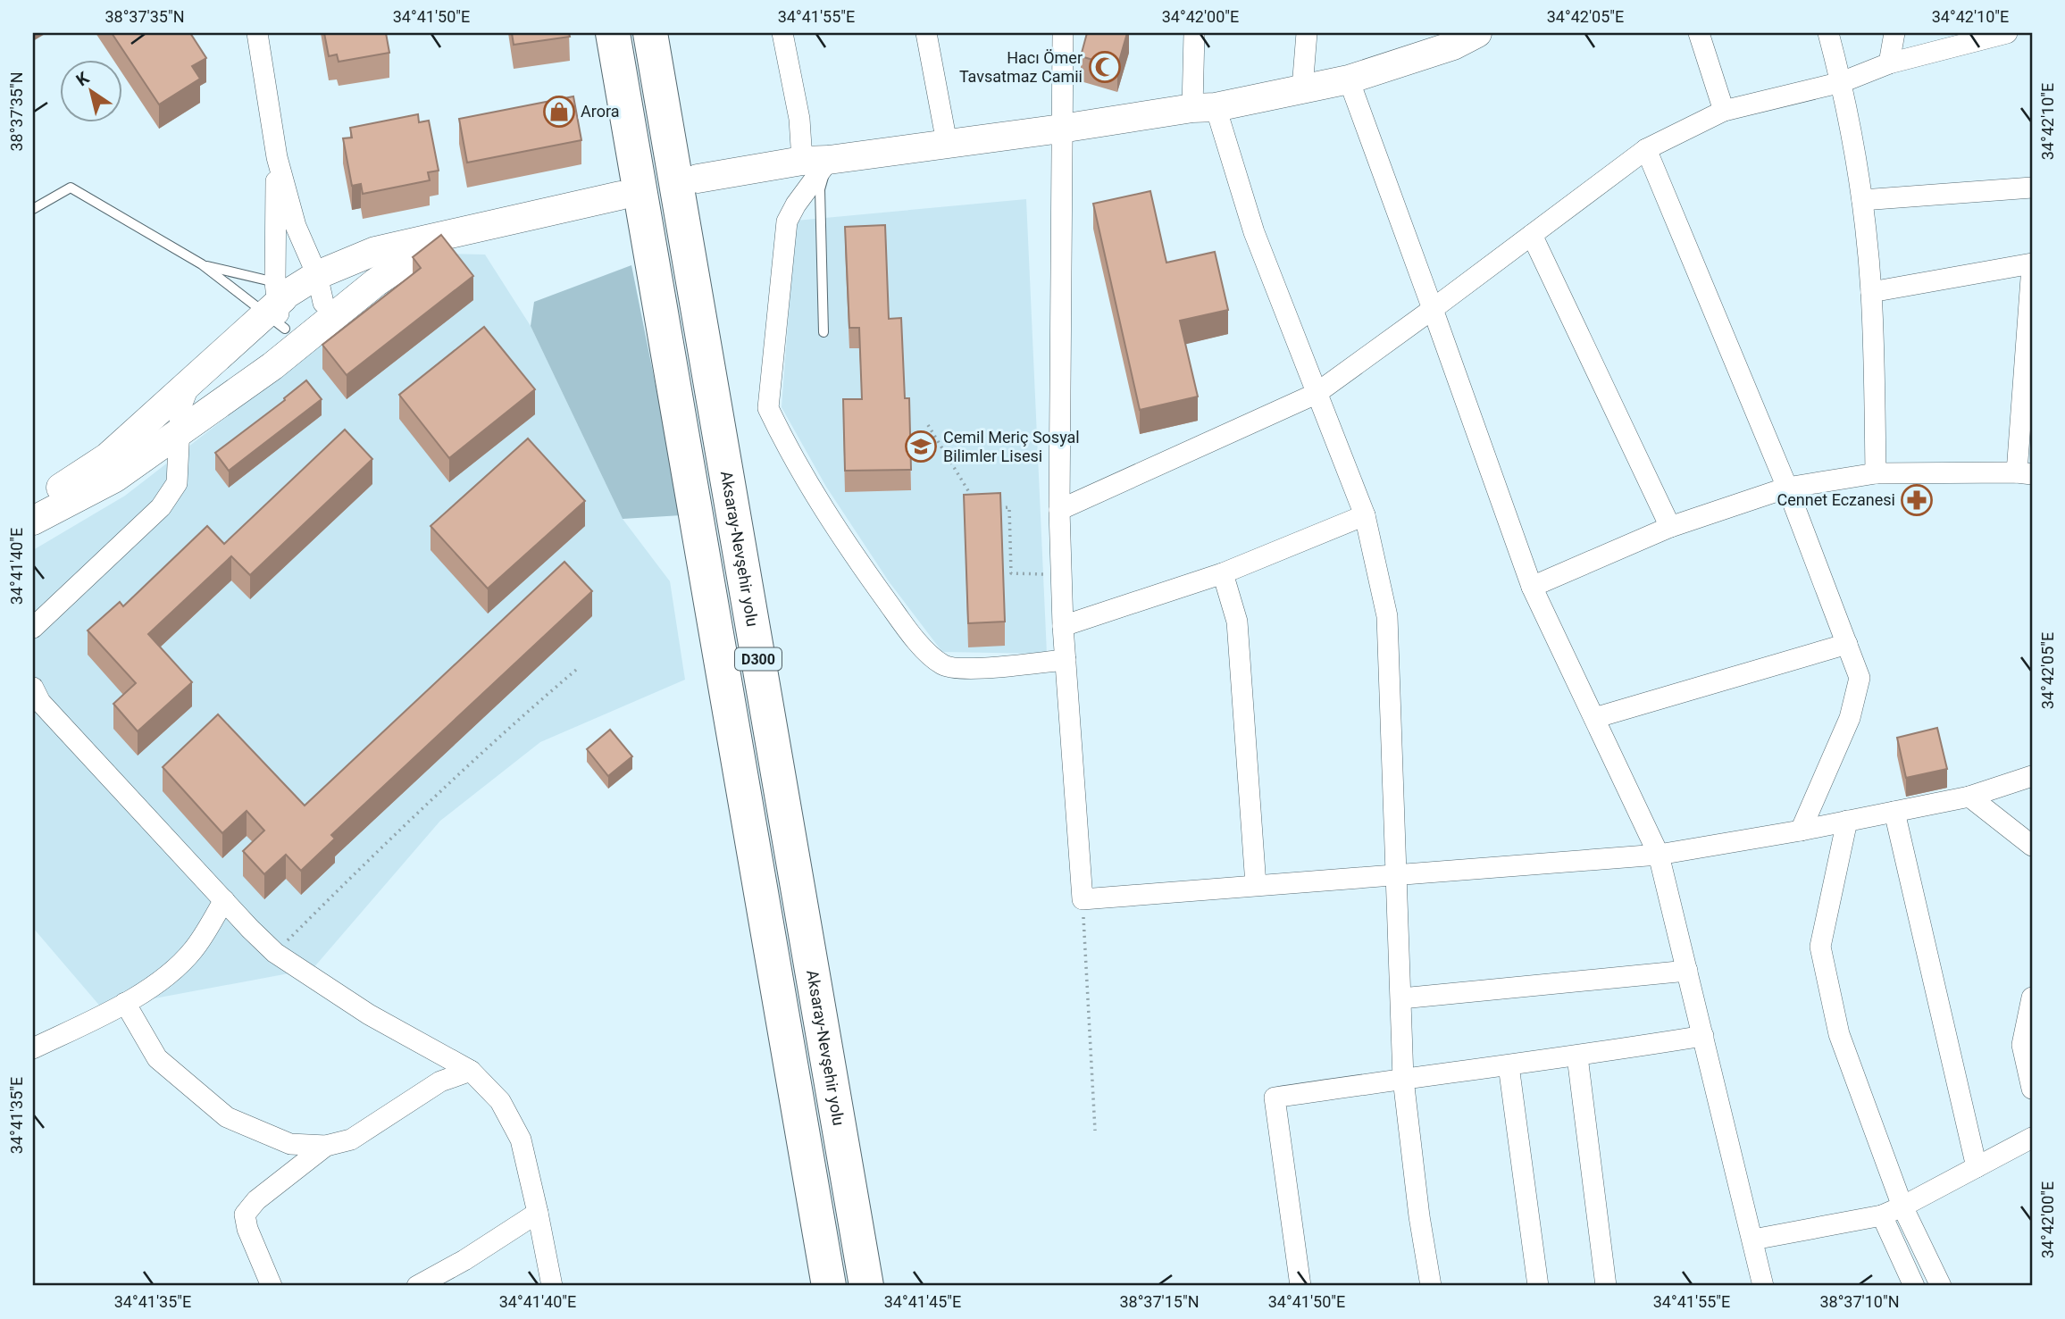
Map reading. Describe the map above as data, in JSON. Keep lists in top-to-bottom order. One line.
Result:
{"streets":{"highway":["Aksaray-Nevşehir yolu","D300"]},"places":{"mosque":["Hacı Ömer Tavsatmaz Camii"],"shop":["Arora"],"school or university":["Cemil Meriç Sosyal Bilimler Lisesi"],"pharmacy":["Cennet Eczanesi"]},"north":"top left","coordinates":["38°37'35\"N","34°41'50\"E","34°41'55\"E","34°42'00\"E","34°42'05\"E","34°42'10\"E","34°41'40\"E","34°41'35\"E","34°41'45\"E","38°37'15\"N","38°37'10\"N"]}
